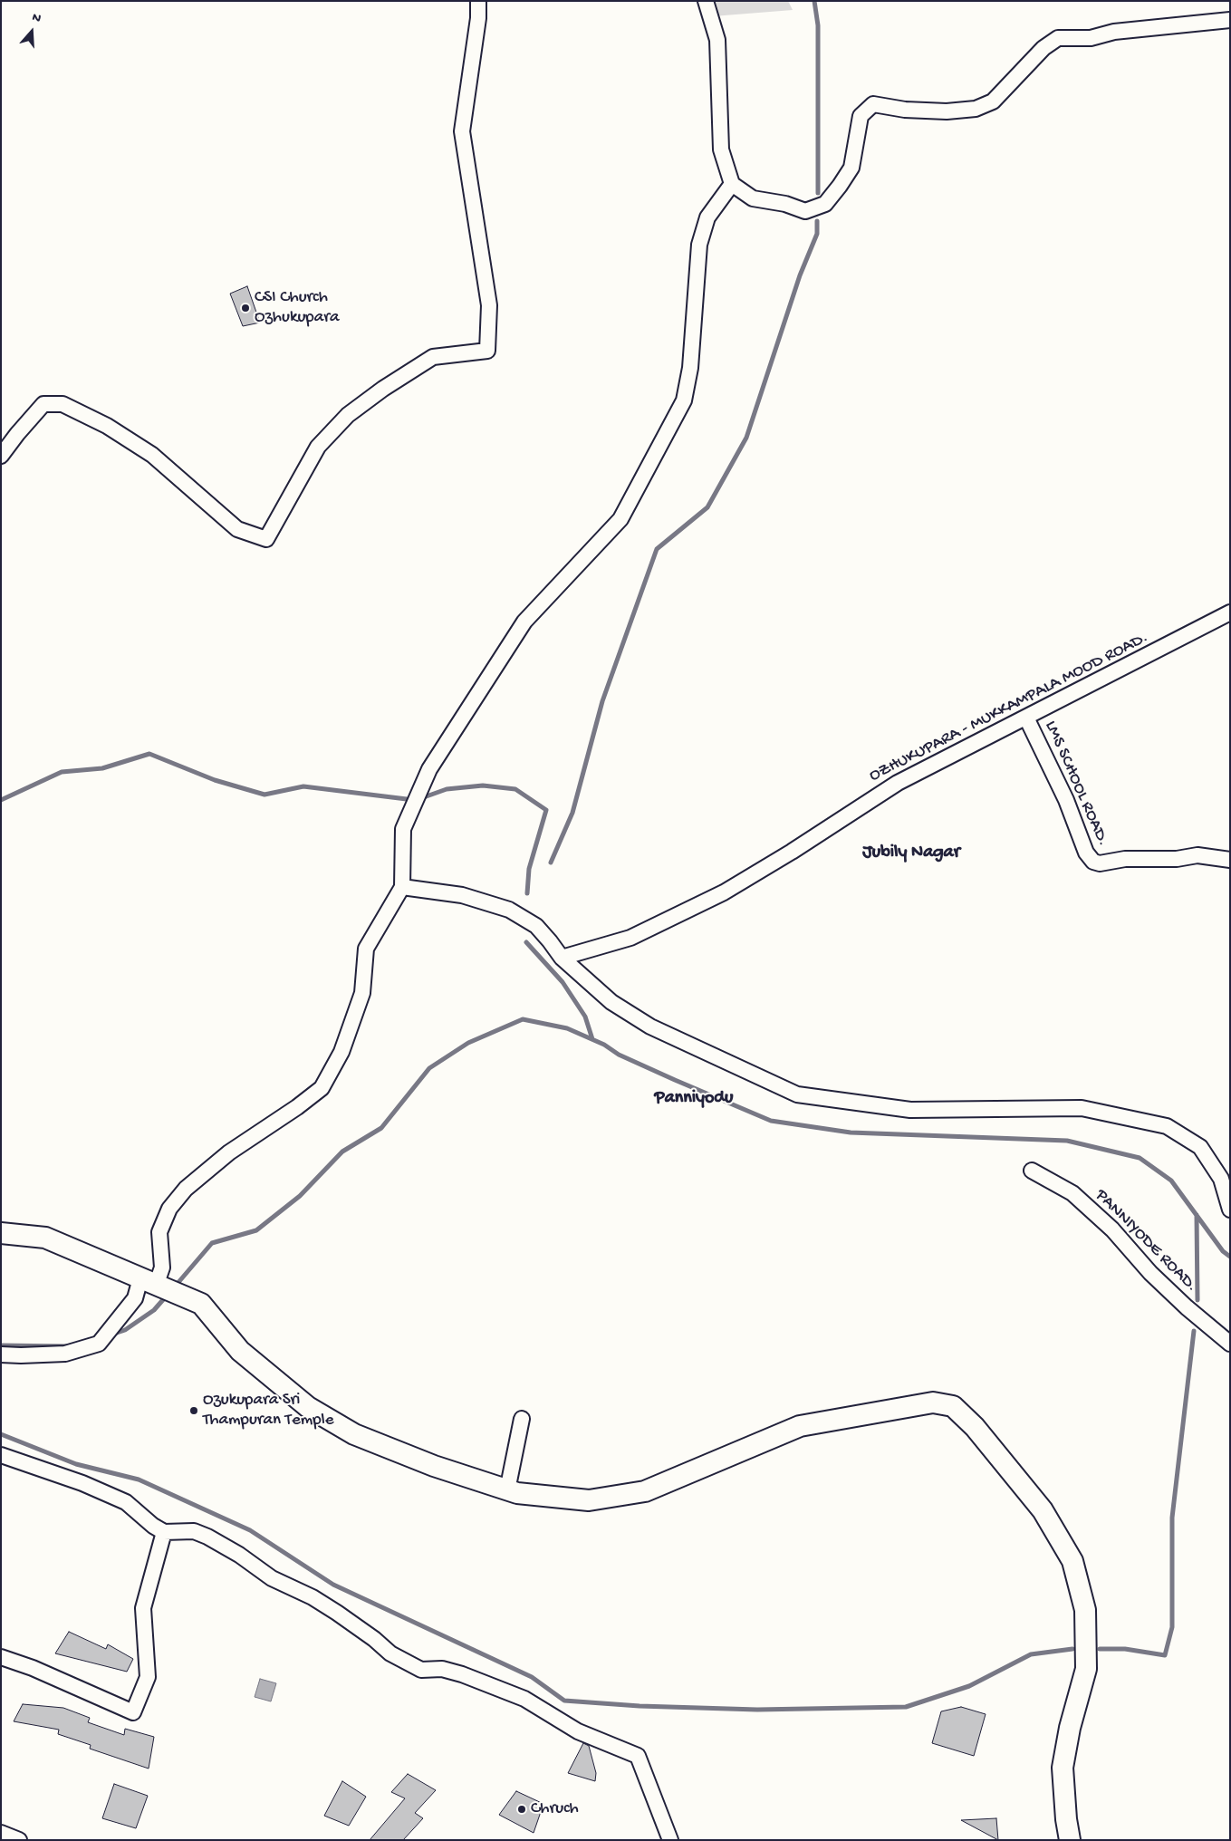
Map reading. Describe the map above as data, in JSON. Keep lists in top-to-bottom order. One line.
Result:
{"streets":{"street":["OZHUKUPARA - MUKKAMPALA MOOD ROAD.","LMS SCHOOL ROAD.","PANNIYODE ROAD."]},"crossings":[["OZHUKUPARA - MUKKAMPALA MOOD ROAD.","LMS SCHOOL ROAD."]],"districts":["Jubily Nagar","Panniyodu"],"places":["CSI Church Ozhukupara","Ozukupara Sri Thampuran Temple","Chruch"],"north":"top"}
